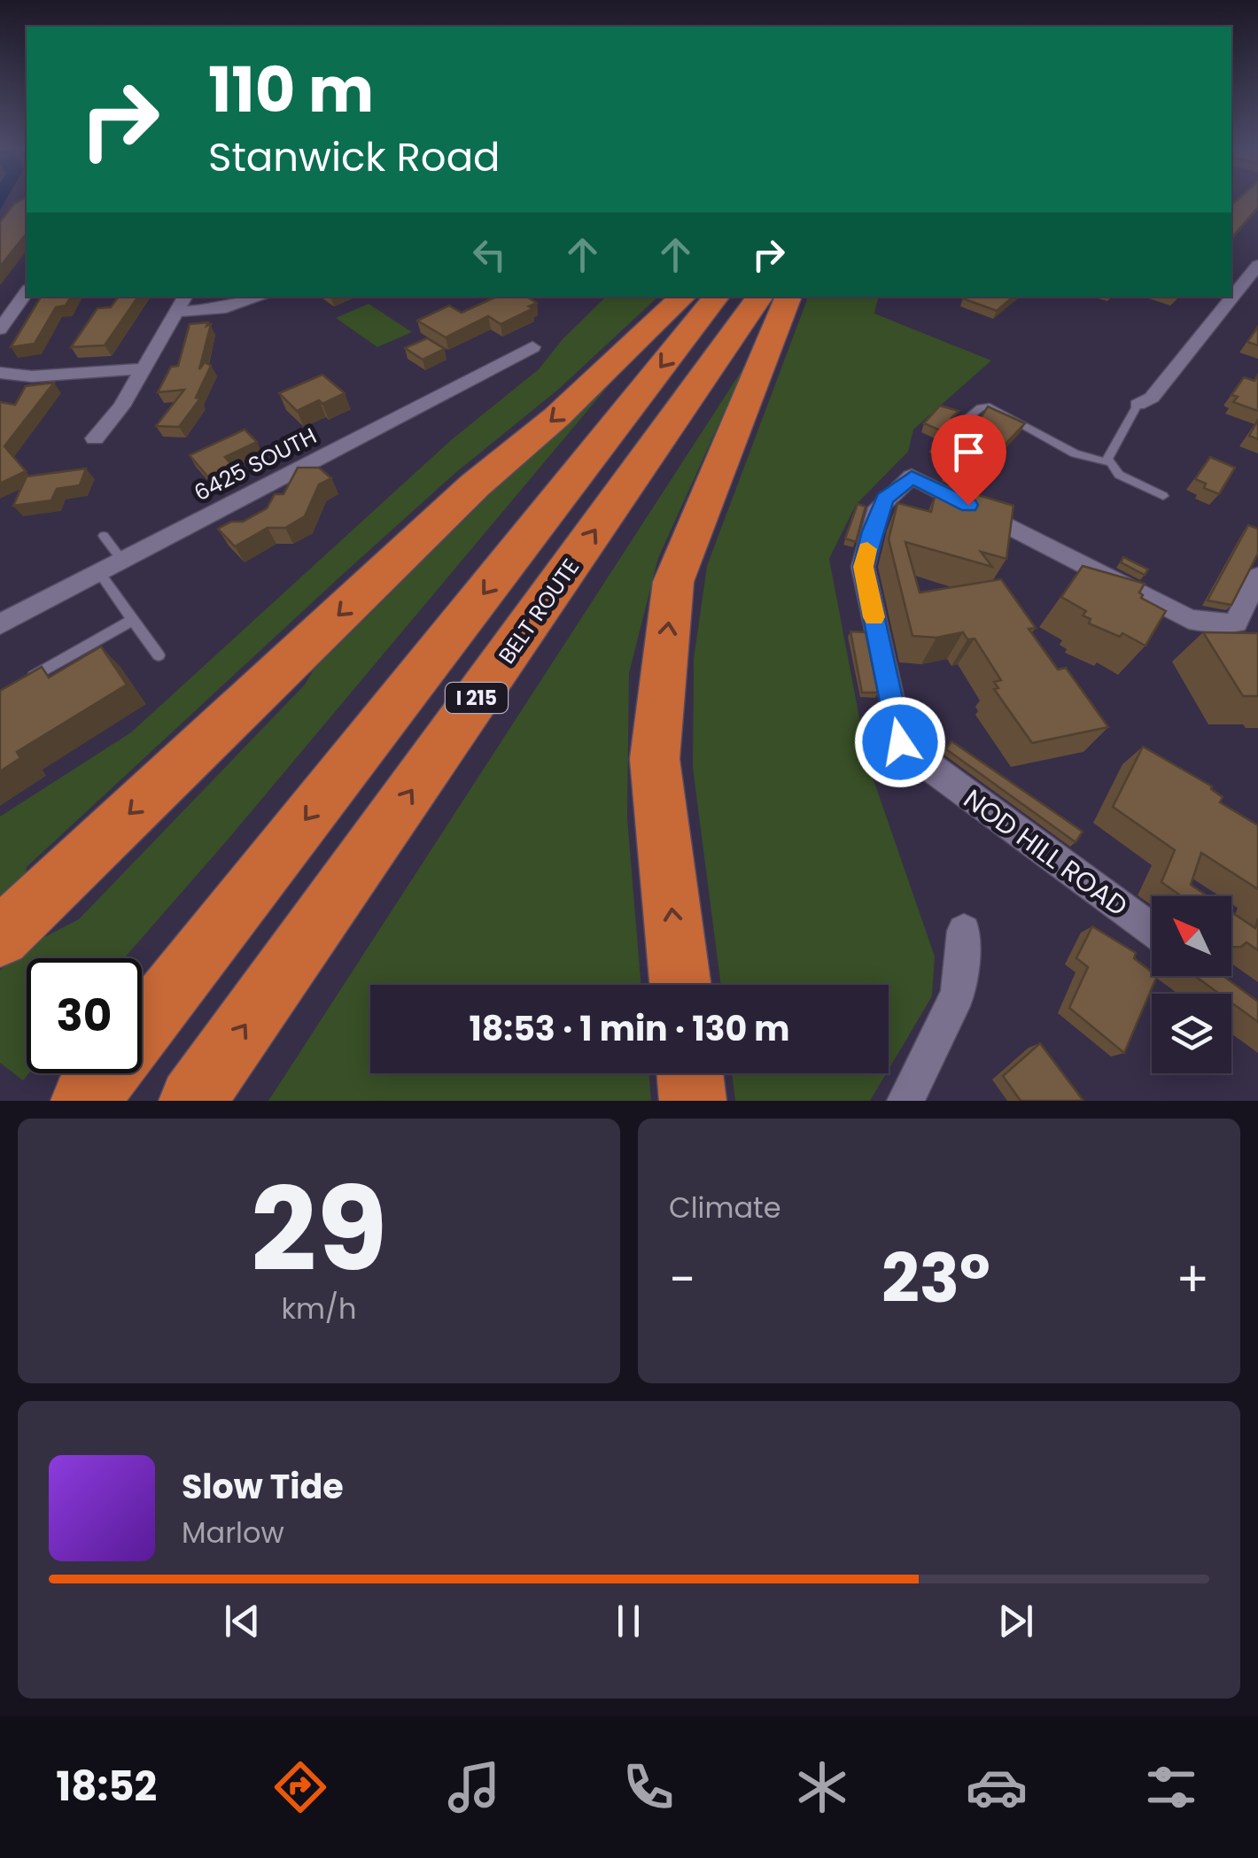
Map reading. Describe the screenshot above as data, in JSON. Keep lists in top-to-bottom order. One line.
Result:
{"streets":{"highway":["BELT ROUTE","I 215"],"street":["6425 SOUTH","NOD HILL ROAD"]},"north":"top left","page":{"turn":["110 m","Stanwick Road"],"limit":"30","trip":"18:53 · 1 min · 130 m","tile":[["29","km/h"],"Climate"],"heat":["−","23°","+"],"song":["Slow Tide","Marlow"],"tabs":"18:52"}}
